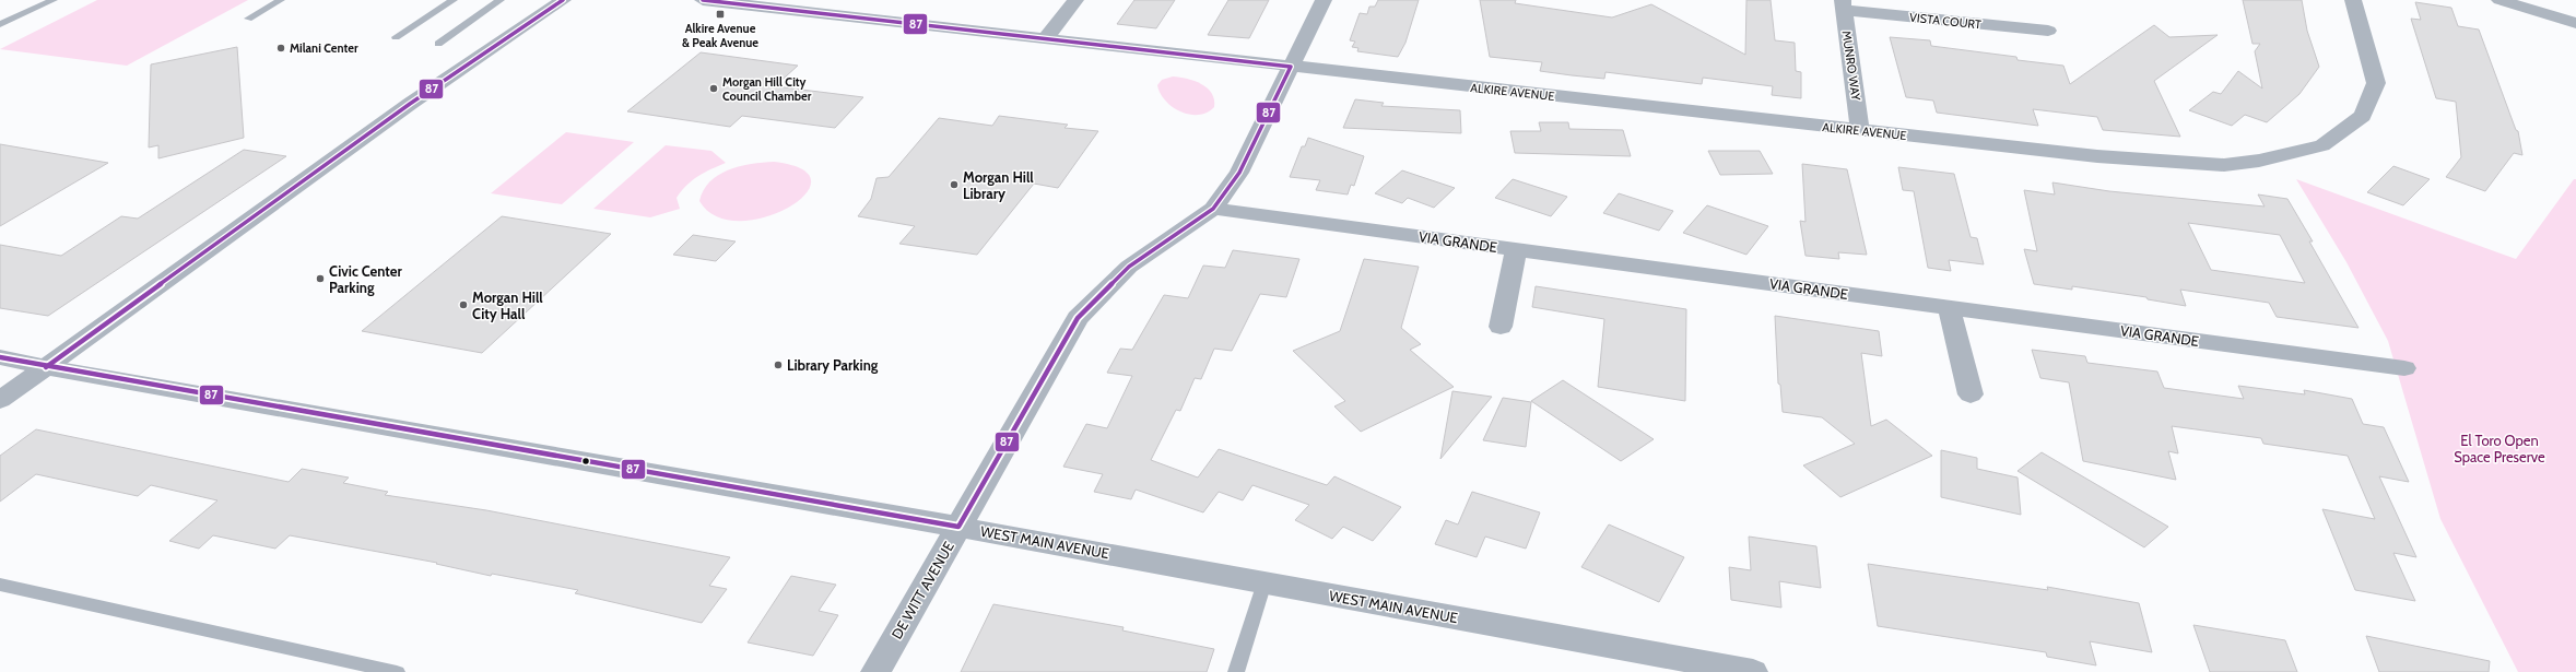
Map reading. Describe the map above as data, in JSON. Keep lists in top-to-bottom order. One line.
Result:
{"streets":{"street":["VISTA COURT","MUNRO WAY","ALKIRE AVENUE","VIA GRANDE","WEST MAIN AVENUE","DE WITT AVENUE"]},"crossings":[["VISTA COURT","MUNRO WAY"],["MUNRO WAY","ALKIRE AVENUE"],["ALKIRE AVENUE","DE WITT AVENUE"],["VIA GRANDE","DE WITT AVENUE"],["WEST MAIN AVENUE","DE WITT AVENUE"]],"parks":["El Toro Open Space Preserve"],"places":{"transit":["Alkire Avenue & Peak Avenue"],"other":["Milani Center","Morgan Hill City Council Chamber","Morgan Hill Library","Civic Center Parking","Morgan Hill City Hall","Library Parking"]},"lines":["transit line 87"]}
